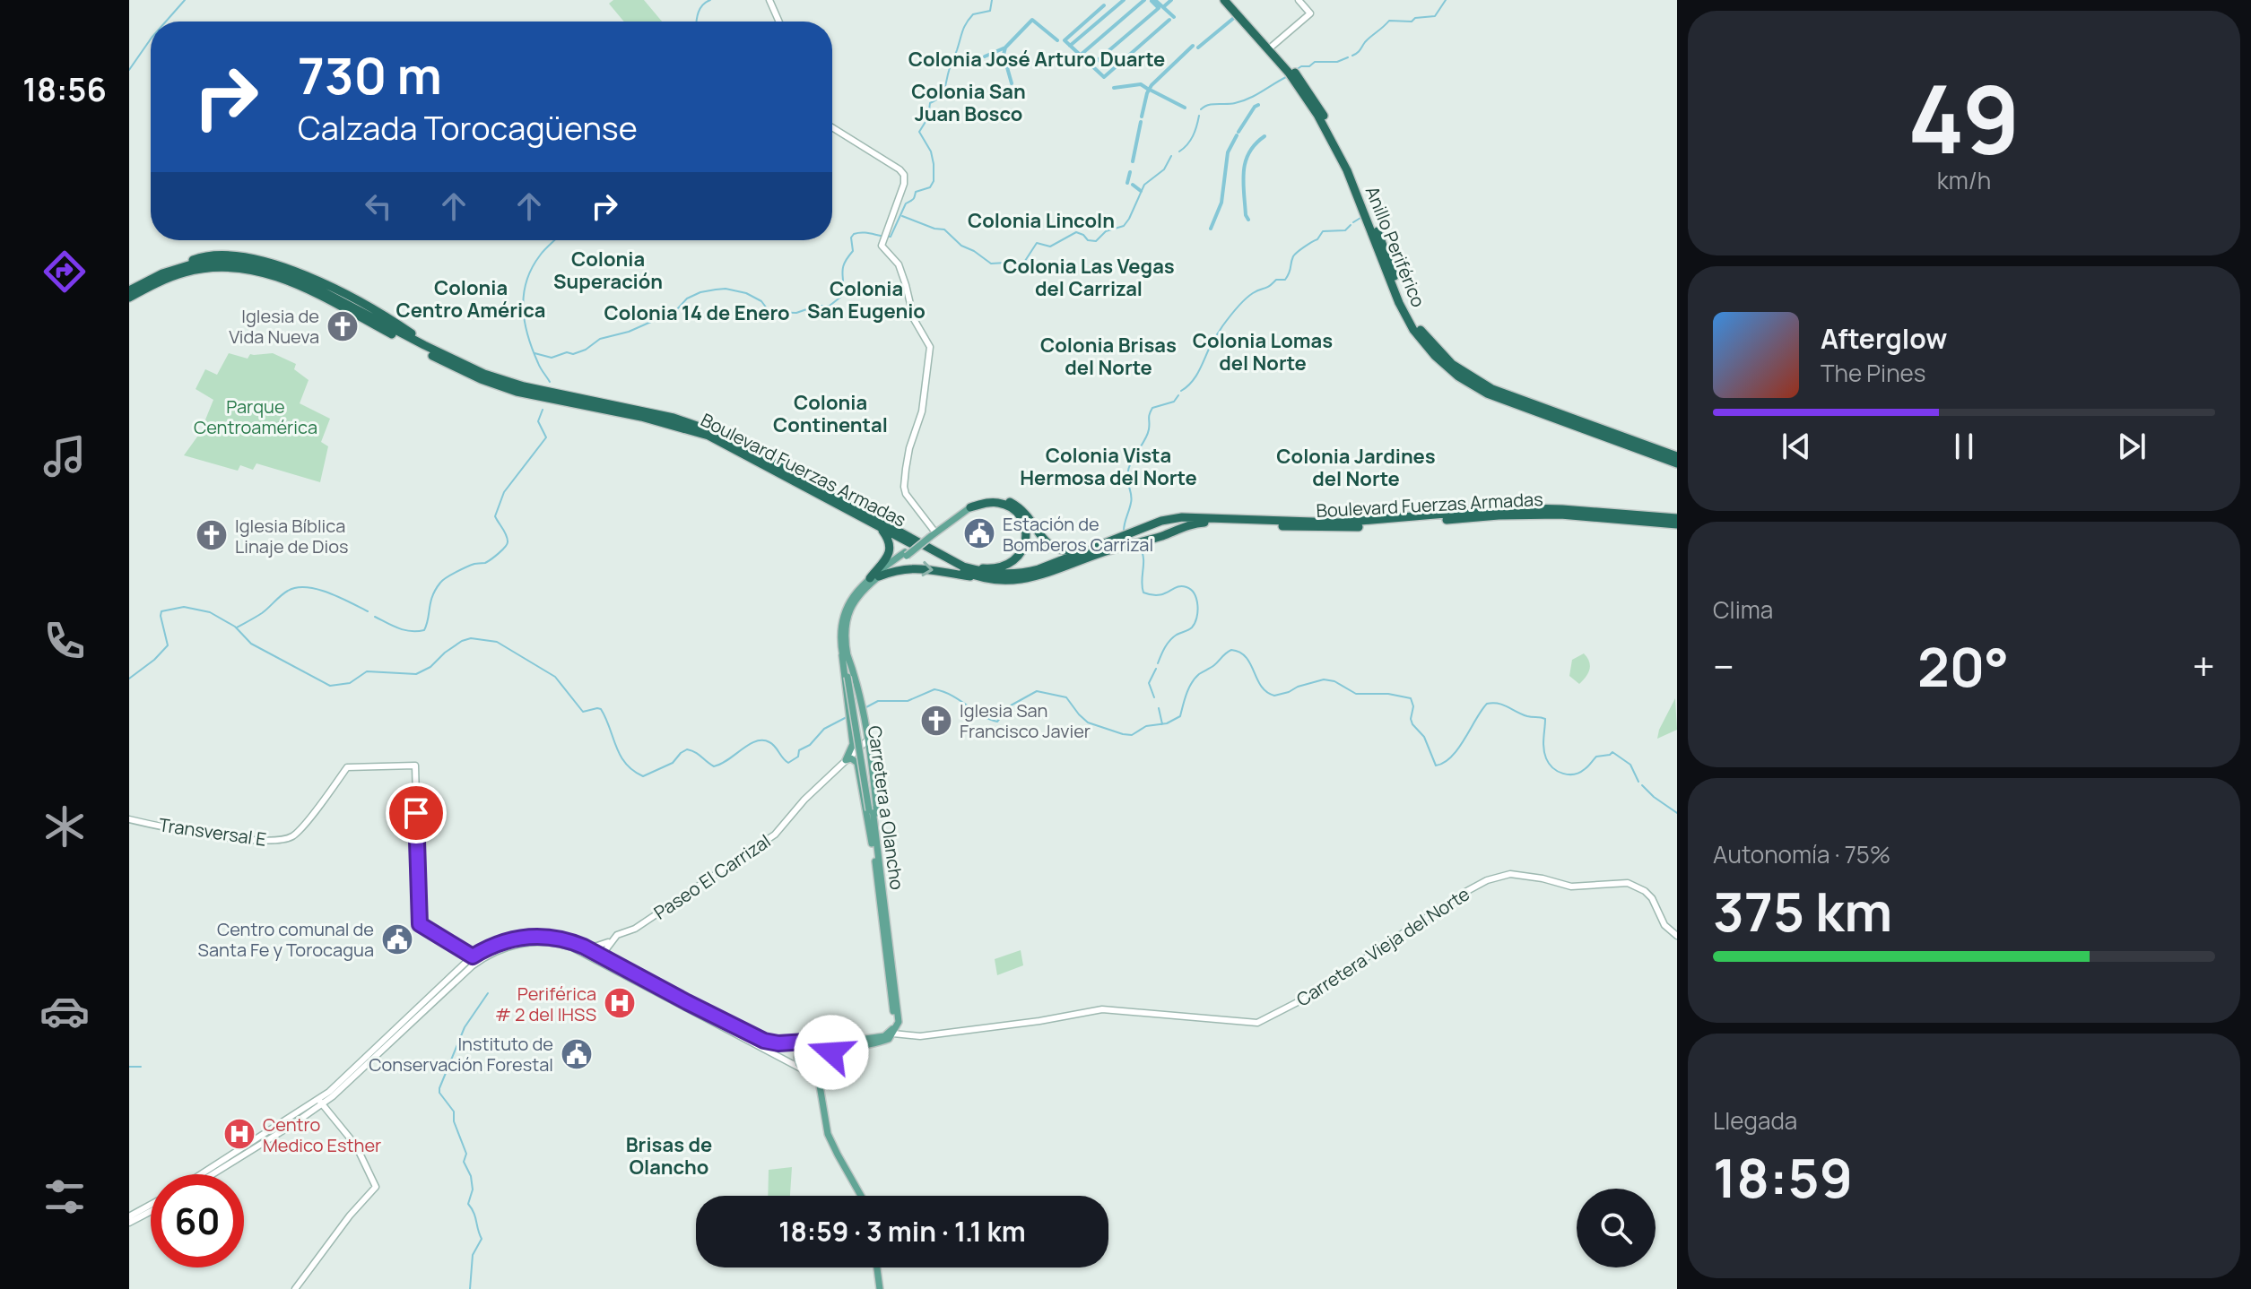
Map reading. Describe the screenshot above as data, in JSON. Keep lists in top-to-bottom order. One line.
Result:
{"streets":{"highway":["Anillo Periférico","Boulevard Fuerzas Armadas"],"main road":["Carretera a Olancho"],"street":["Transversal E","Paseo El Carrizal","Carretera Vieja del Norte"]},"crossings":[["Carretera a Olancho","Carretera Vieja del Norte"]],"districts":["Colonia José Arturo Duarte","Colonia San Juan Bosco","Colonia Lincoln","Colonia Superación","Colonia Las Vegas del Carrizal","Colonia Centro América","Colonia San Eugenio","Colonia 14 de Enero","Colonia Lomas del Norte","Colonia Brisas del Norte","Colonia Continental","Colonia Vista Hermosa del Norte","Colonia Jardines del Norte","Brisas de Olancho"],"parks":["Parque Centroamérica"],"places":{"church":["Iglesia de Vida Nueva","Iglesia Bíblica Linaje de Dios","Iglesia San Francisco Javier"],"public building":["Estación de Bomberos Carrizal","Centro comunal de Santa Fe y Torocagua","Instituto de Conservación Forestal"],"hospital":["Periférica # 2 del IHSS","Centro Medico Esther"]},"page":{"tabs":"18:56","tile":[["49","km/h"],"Clima",["Autonomía · 75%","375 km"],["Llegada","18:59"]],"turn":["730 m","Calzada Torocagüense"],"song":["Afterglow","The Pines"],"heat":["−","20°","+"],"limit":"60","trip":"18:59 · 3 min · 1.1 km"}}
